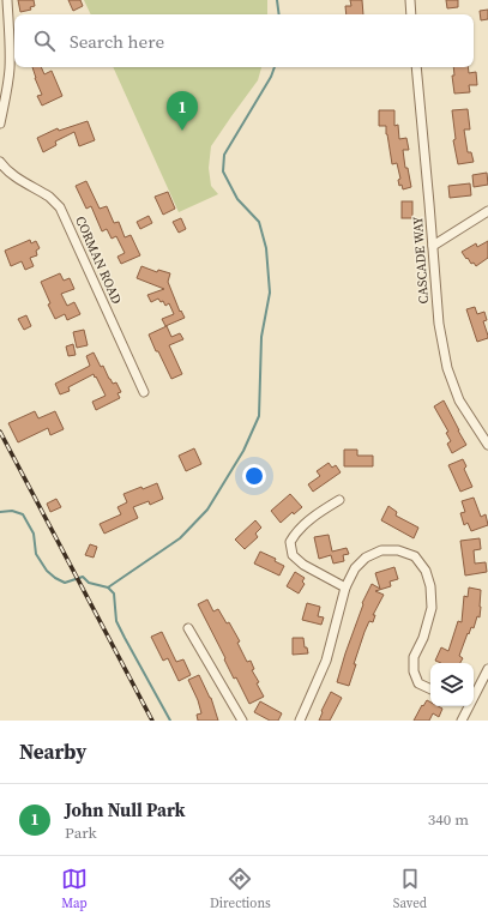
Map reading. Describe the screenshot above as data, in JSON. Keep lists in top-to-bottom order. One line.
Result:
{"streets":{"street":["CORMAN ROAD","CASCADE WAY"]},"page":{"search":"Search here","pins":"1","heading":"Nearby","list":[{"mark":"1","name":"John Null Park","note":"Park","value":"340 m"}],"nav":["Map","Directions","Saved"]}}
